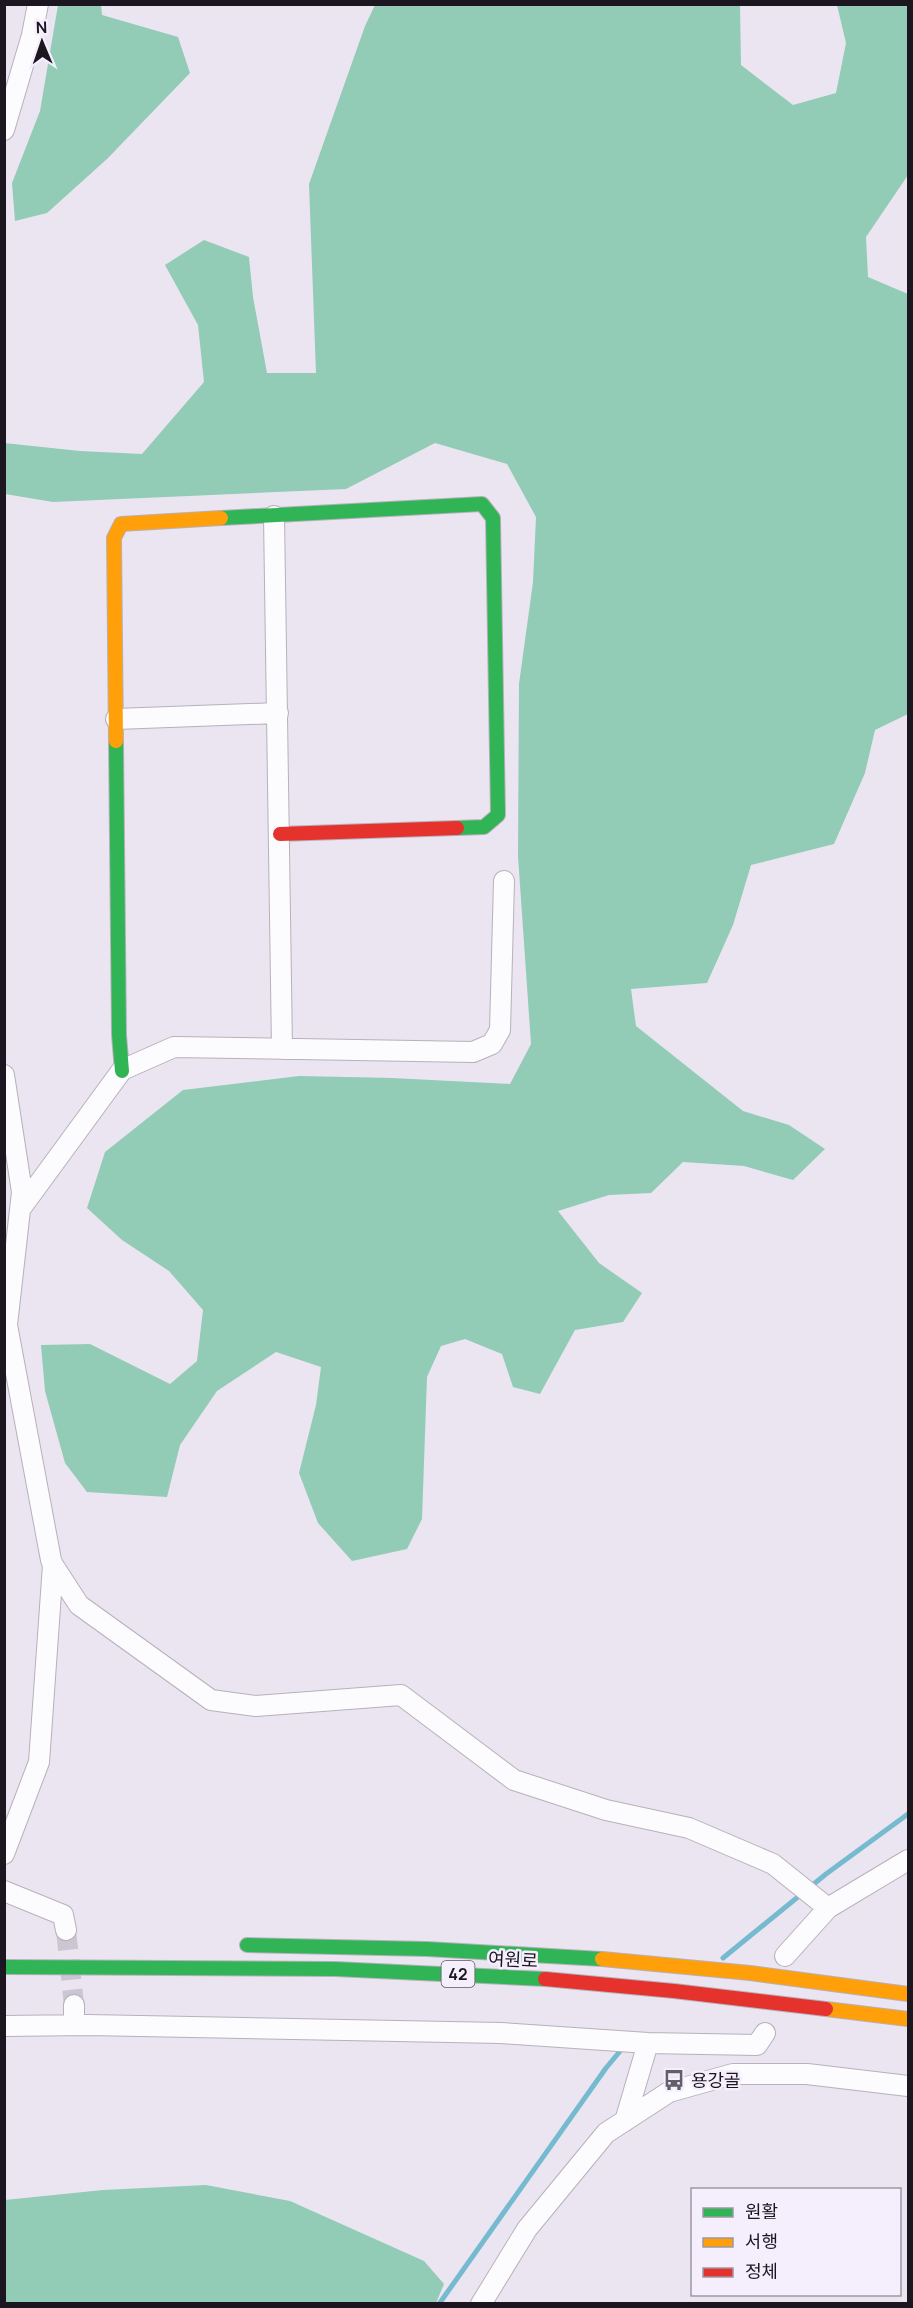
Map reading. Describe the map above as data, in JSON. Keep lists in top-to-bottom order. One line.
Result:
{"streets":{"main road":["여원로","42"]},"places":{"bus stop":["용강골"]},"legend":["원활","서행","정체"],"north":"top"}
